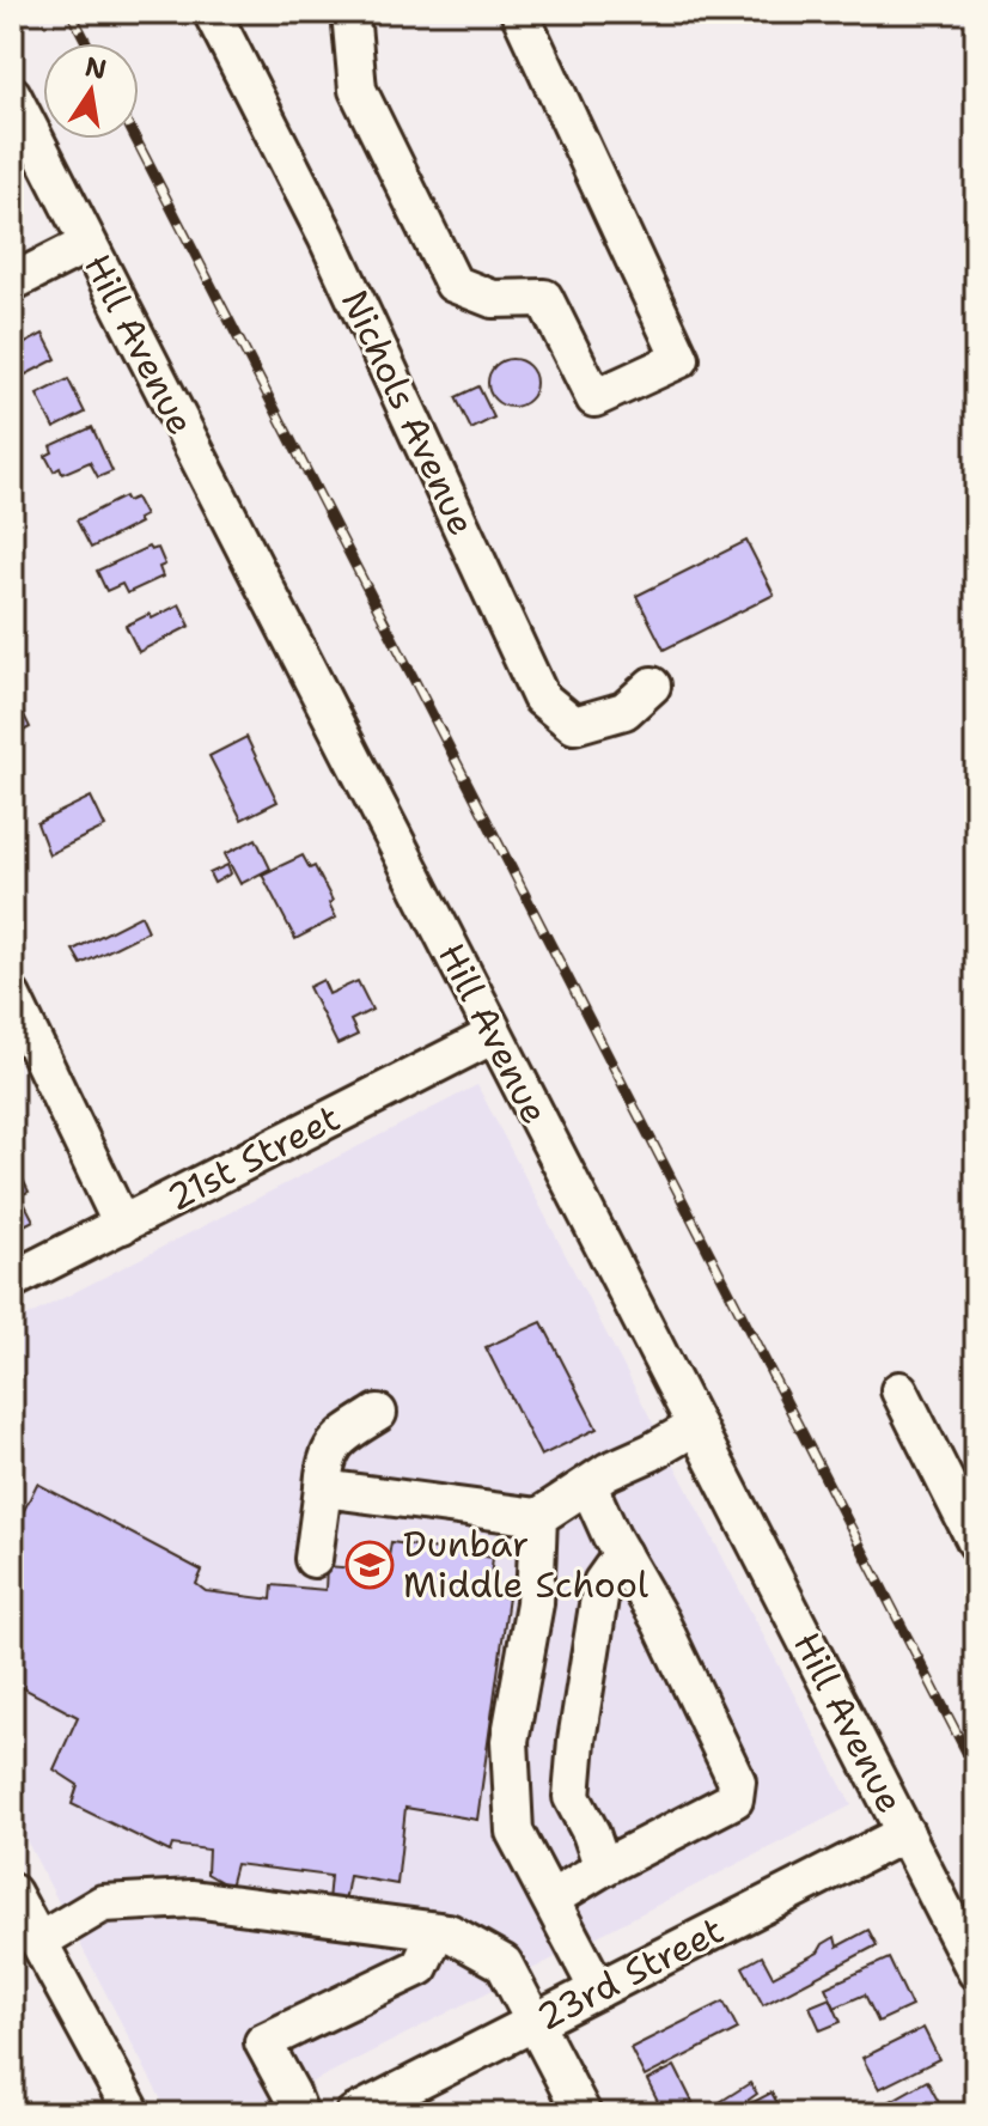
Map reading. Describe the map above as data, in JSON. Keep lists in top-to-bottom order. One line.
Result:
{"streets":{"street":["Hill Avenue","Nichols Avenue","21st Street","23rd Street"]},"crossings":[["Hill Avenue","21st Street"],["Hill Avenue","23rd Street"]],"places":{"school or university":["Dunbar Middle School"]},"north":"top"}
